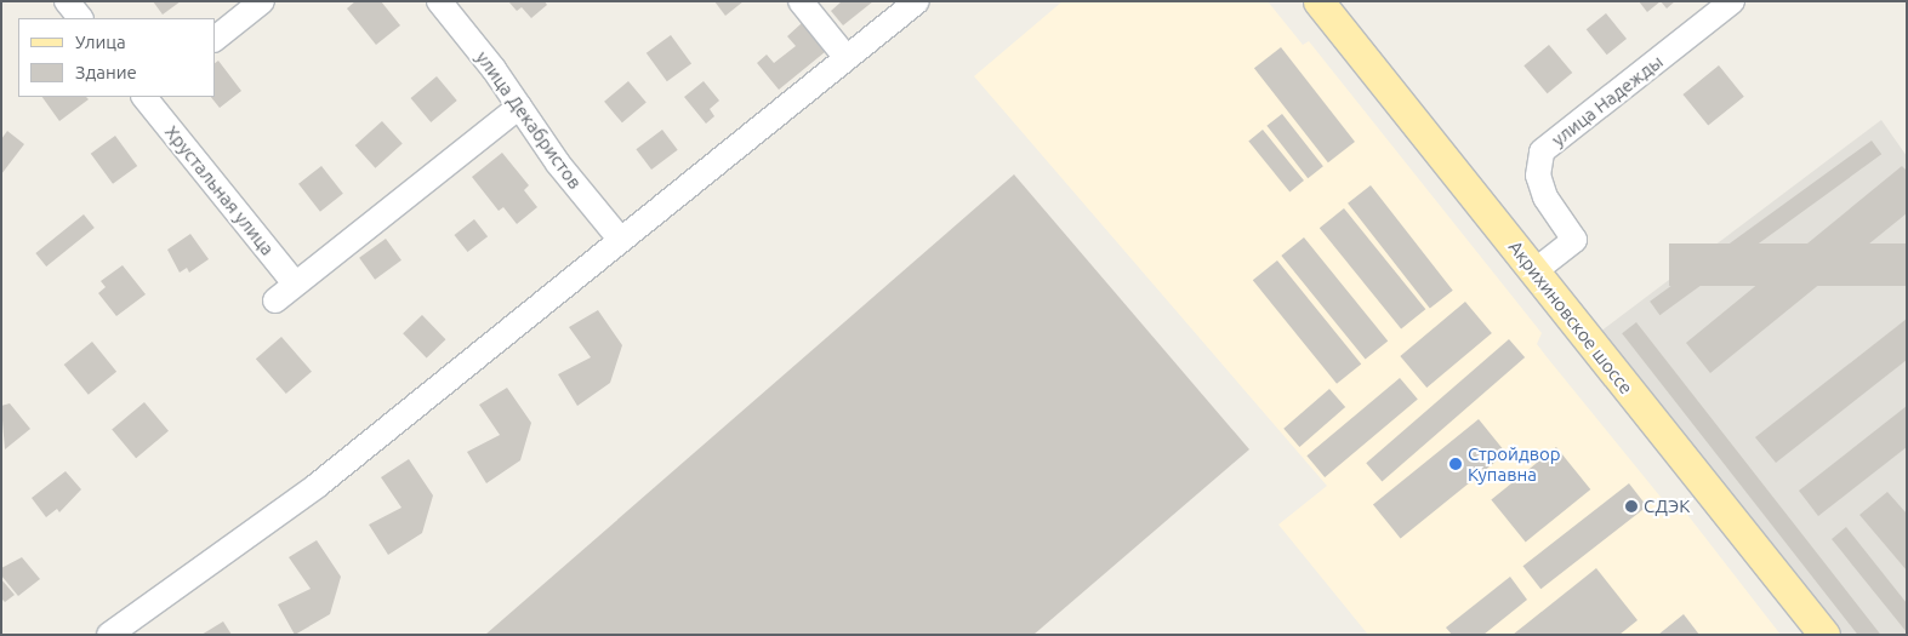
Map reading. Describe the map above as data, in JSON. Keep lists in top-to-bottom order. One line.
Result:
{"streets":{"main road":["Акрихиновское шоссе"],"street":["улица Надежды","улица Декабристов","Хрустальная улица"]},"crossings":[["улица Надежды","Акрихиновское шоссе"]],"places":["Стройдвор Купавна","СДЭК"],"legend":["Улица","Здание"]}
